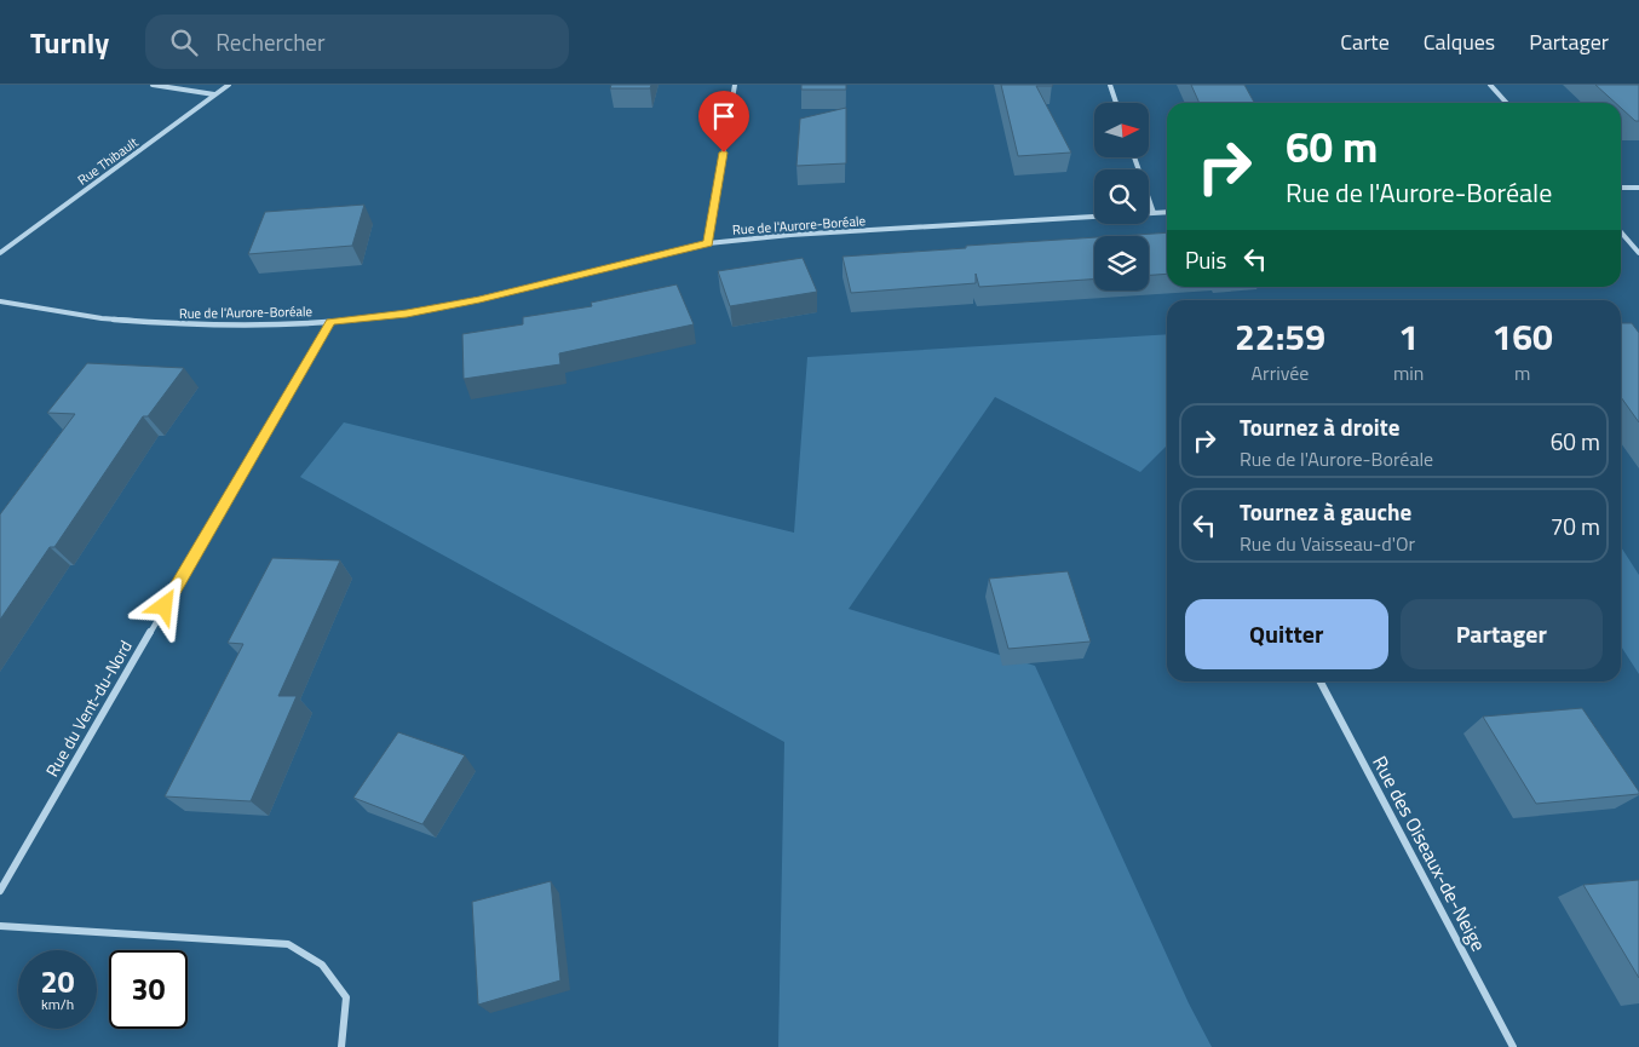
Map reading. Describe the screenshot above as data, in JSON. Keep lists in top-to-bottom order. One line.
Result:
{"streets":{"street":["Rue Thibault","Rue de l'Aurore-Boréale","Rue du Vent-du-Nord","Rue des Oiseaux-de-Neige"]},"crossings":[["Rue de l'Aurore-Boréale","Rue du Vent-du-Nord"]],"north":"right","page":{"header":"Turnly","search":"Rechercher","nav":["Carte","Calques","Partager"],"turn":["60 m","Rue de l'Aurore-Boréale"],"then":"Puis","eta":["22:59","Arrivée","1","min","160","m"],"list":[{"name":"Tournez à droite","note":"Rue de l'Aurore-Boréale","value":"60 m"},{"name":"Tournez à gauche","note":"Rue du Vaisseau-d'Or","value":"70 m"}],"buttons":["Quitter","Partager"],"speed":"20 km/h","limit":"30"}}
